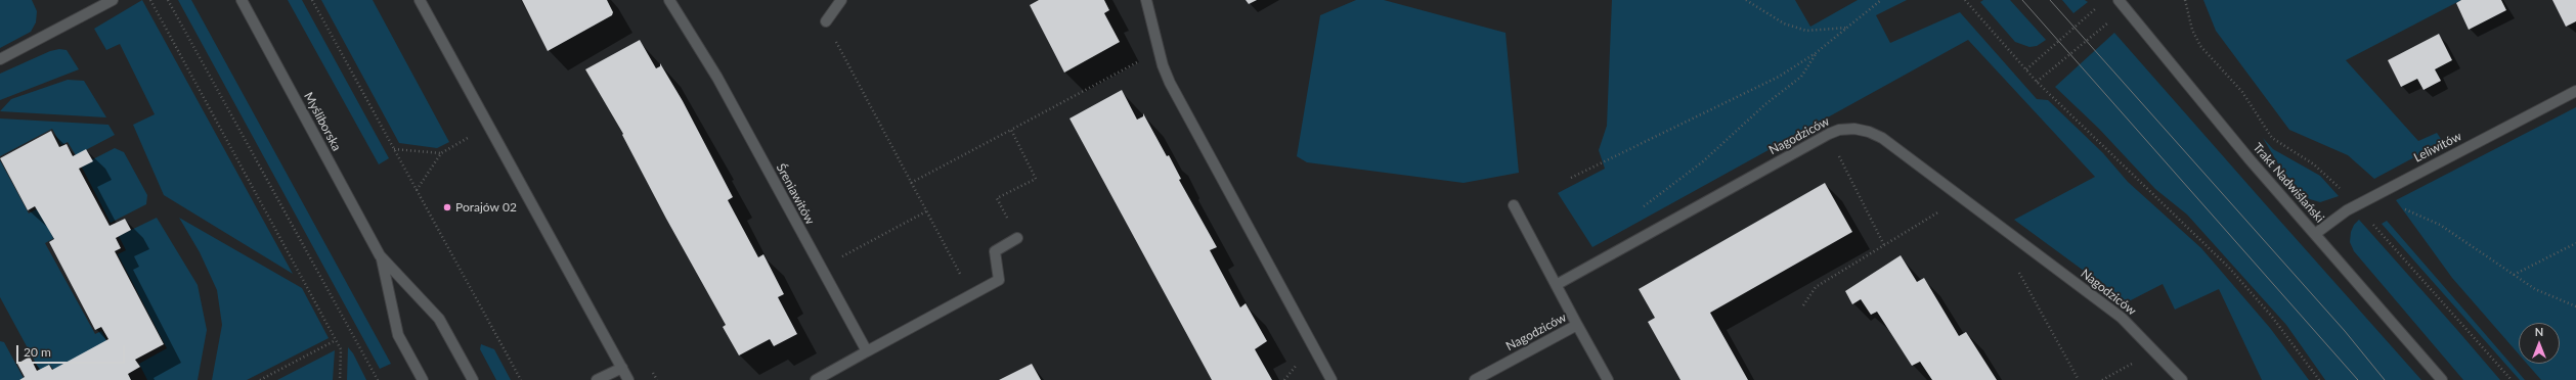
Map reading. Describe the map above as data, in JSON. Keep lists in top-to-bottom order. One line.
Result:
{"streets":{"street":["Myśliborska","Nagodziców","Leliwitów","Trakt Nadwiślański","Śreniawitów"]},"crossings":[["Leliwitów","Trakt Nadwiślański"]],"places":["Porajów 02"],"scale_bar":"20 m","north":"top"}
